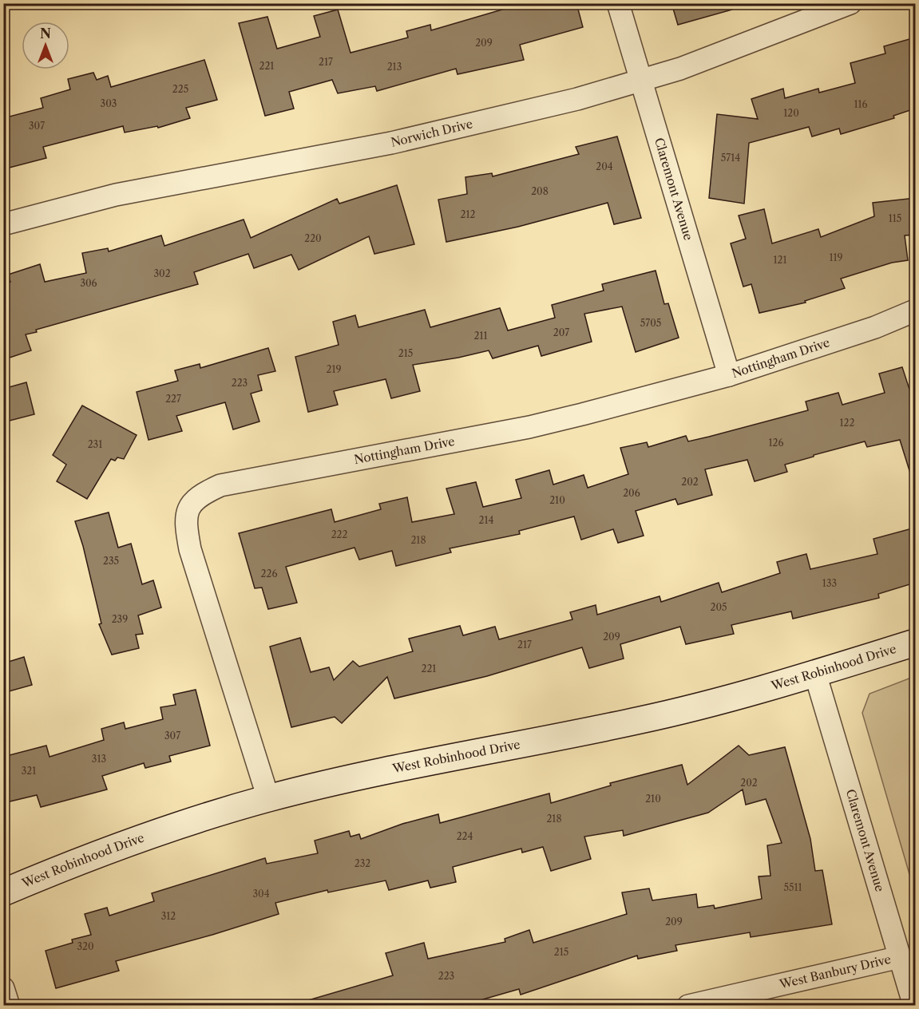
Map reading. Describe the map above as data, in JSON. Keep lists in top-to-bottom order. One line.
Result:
{"streets":{"street":["Norwich Drive","Claremont Avenue","Nottingham Drive","West Robinhood Drive","West Banbury Drive"]},"crossings":[["Norwich Drive","Claremont Avenue"],["Claremont Avenue","Nottingham Drive"],["Claremont Avenue","West Robinhood Drive"],["Claremont Avenue","West Banbury Drive"],["Nottingham Drive","West Robinhood Drive"]],"house_numbers":["209","217","221","213","225","303","116","120","307","5714","204","208","212","115","220","119","121","302","306","5705","207","211","215","219","223","227","122","126","231","202","206","210","214","222","218","235","226","133","205","239","209","217","221","307","313","321","202","210","218","224","232","5511","304","312","209","320","215","223"],"north":"top"}
